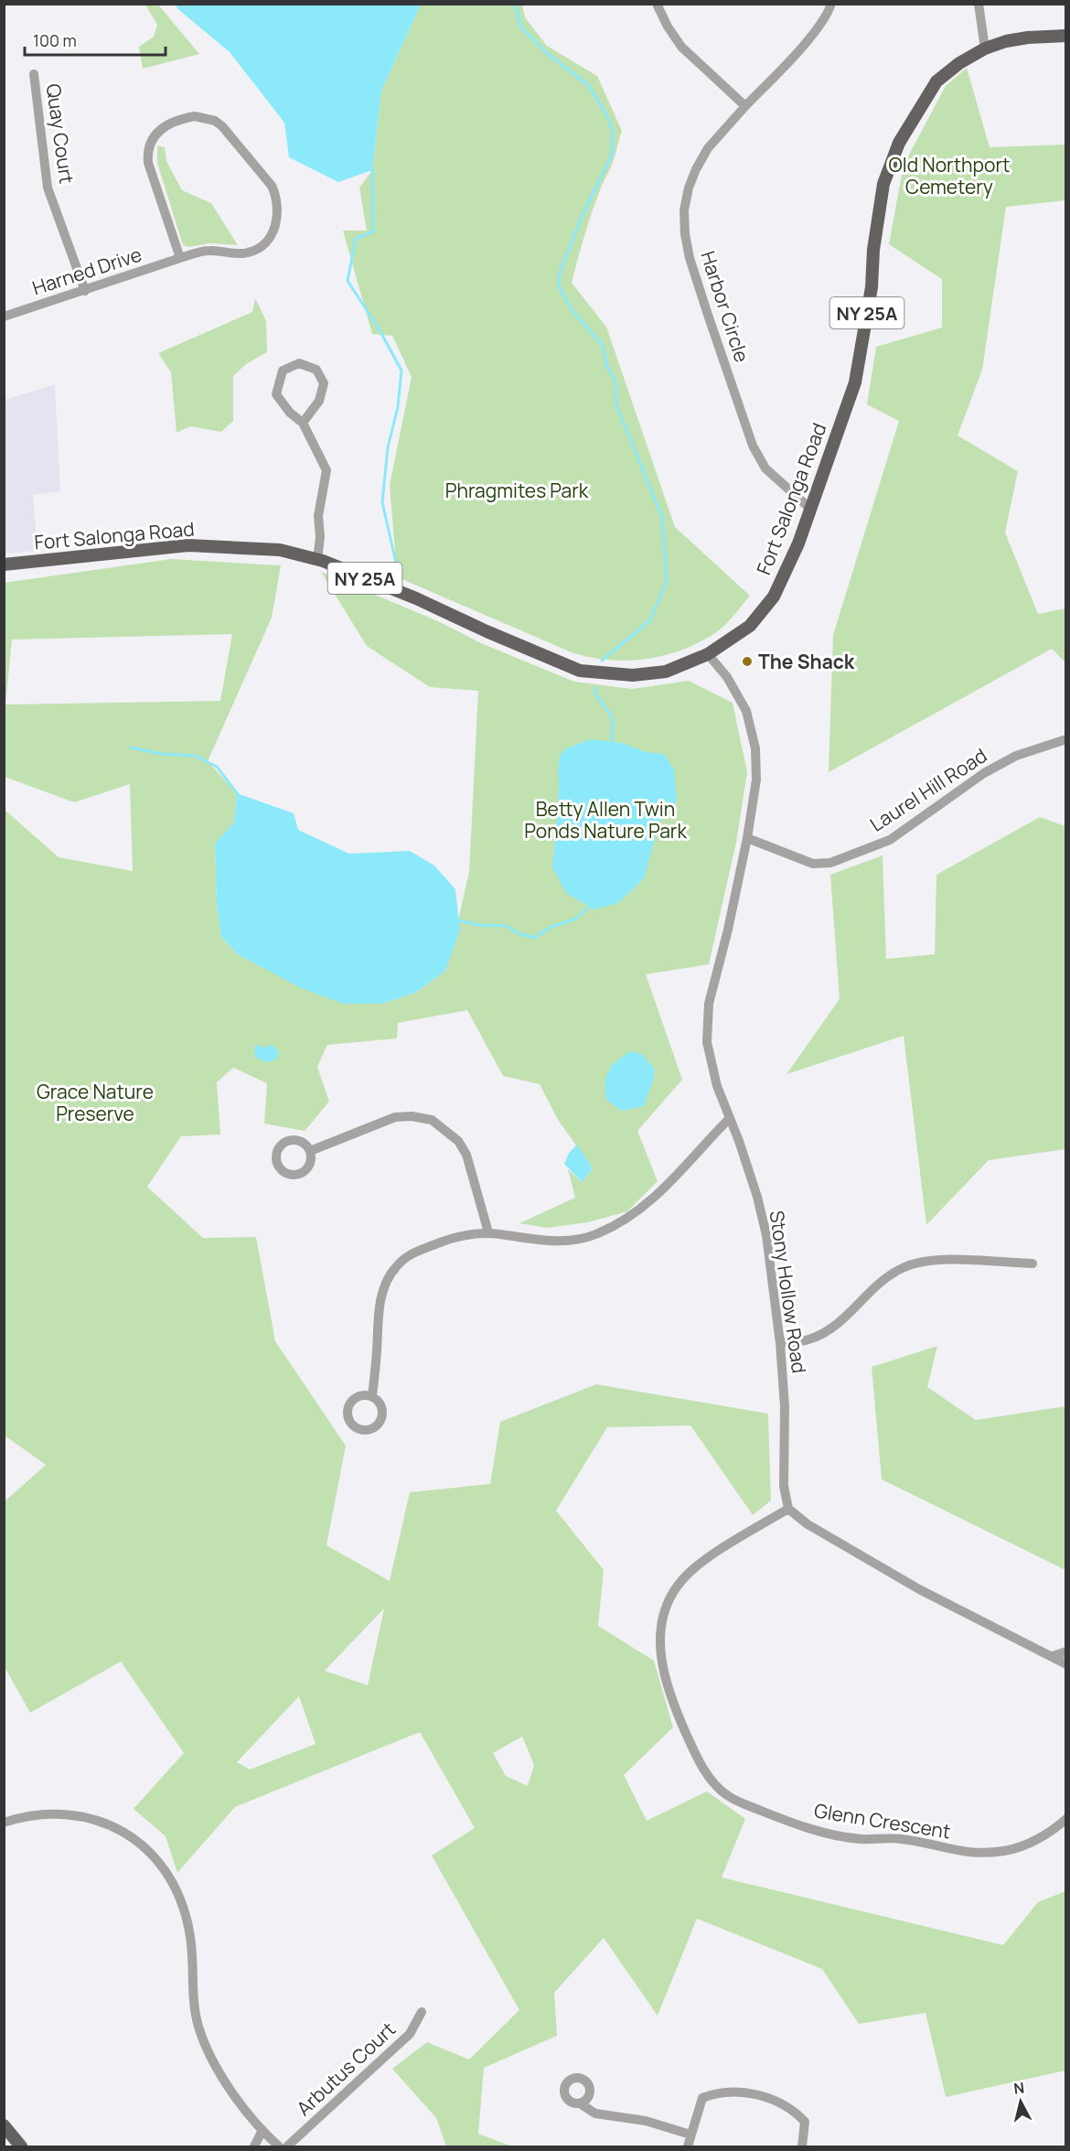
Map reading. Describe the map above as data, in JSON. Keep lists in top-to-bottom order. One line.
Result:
{"streets":{"main road":["NY 25A","Fort Salonga Road"],"street":["Quay Court","Harned Drive","Harbor Circle","Laurel Hill Road","Stony Hollow Road","Glenn Crescent","Arbutus Court"]},"crossings":[["Quay Court","Harned Drive"],["Harbor Circle","Fort Salonga Road"],["Fort Salonga Road","Stony Hollow Road"],["Laurel Hill Road","Stony Hollow Road"],["Stony Hollow Road","Glenn Crescent"]],"parks":["Old Northport Cemetery","Phragmites Park","Betty Allen Twin Ponds Nature Park","Grace Nature Preserve"],"places":["The Shack"],"scale_bar":"100 m","north":"top"}
